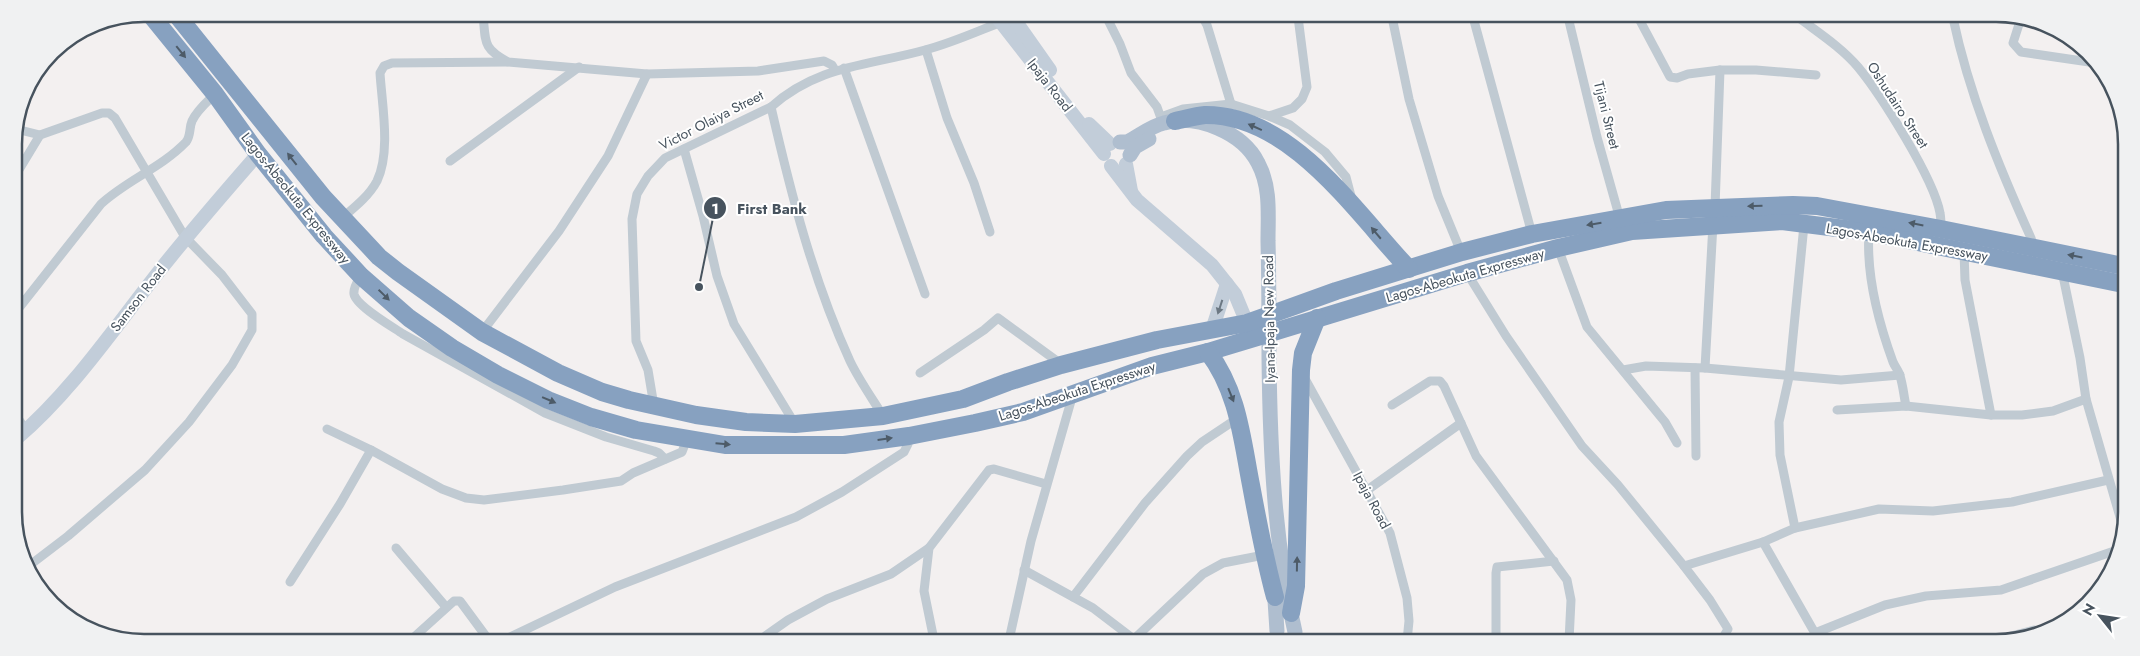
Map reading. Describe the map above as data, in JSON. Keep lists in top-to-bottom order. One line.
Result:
{"streets":{"highway":["Lagos-Abeokuta Expressway"],"main road":["Ipaja Road","Samson Road","Iyana-Ipaja New Road"],"street":["Oshudairo Street","Tijani Street","Victor Olaiya Street"]},"crossings":[["Ipaja Road","Lagos-Abeokuta Expressway"],["Oshudairo Street","Lagos-Abeokuta Expressway"],["Tijani Street","Lagos-Abeokuta Expressway"],["Victor Olaiya Street","Lagos-Abeokuta Expressway"],["Lagos-Abeokuta Expressway","Samson Road"]],"places":["First Bank"],"north":"top left"}
